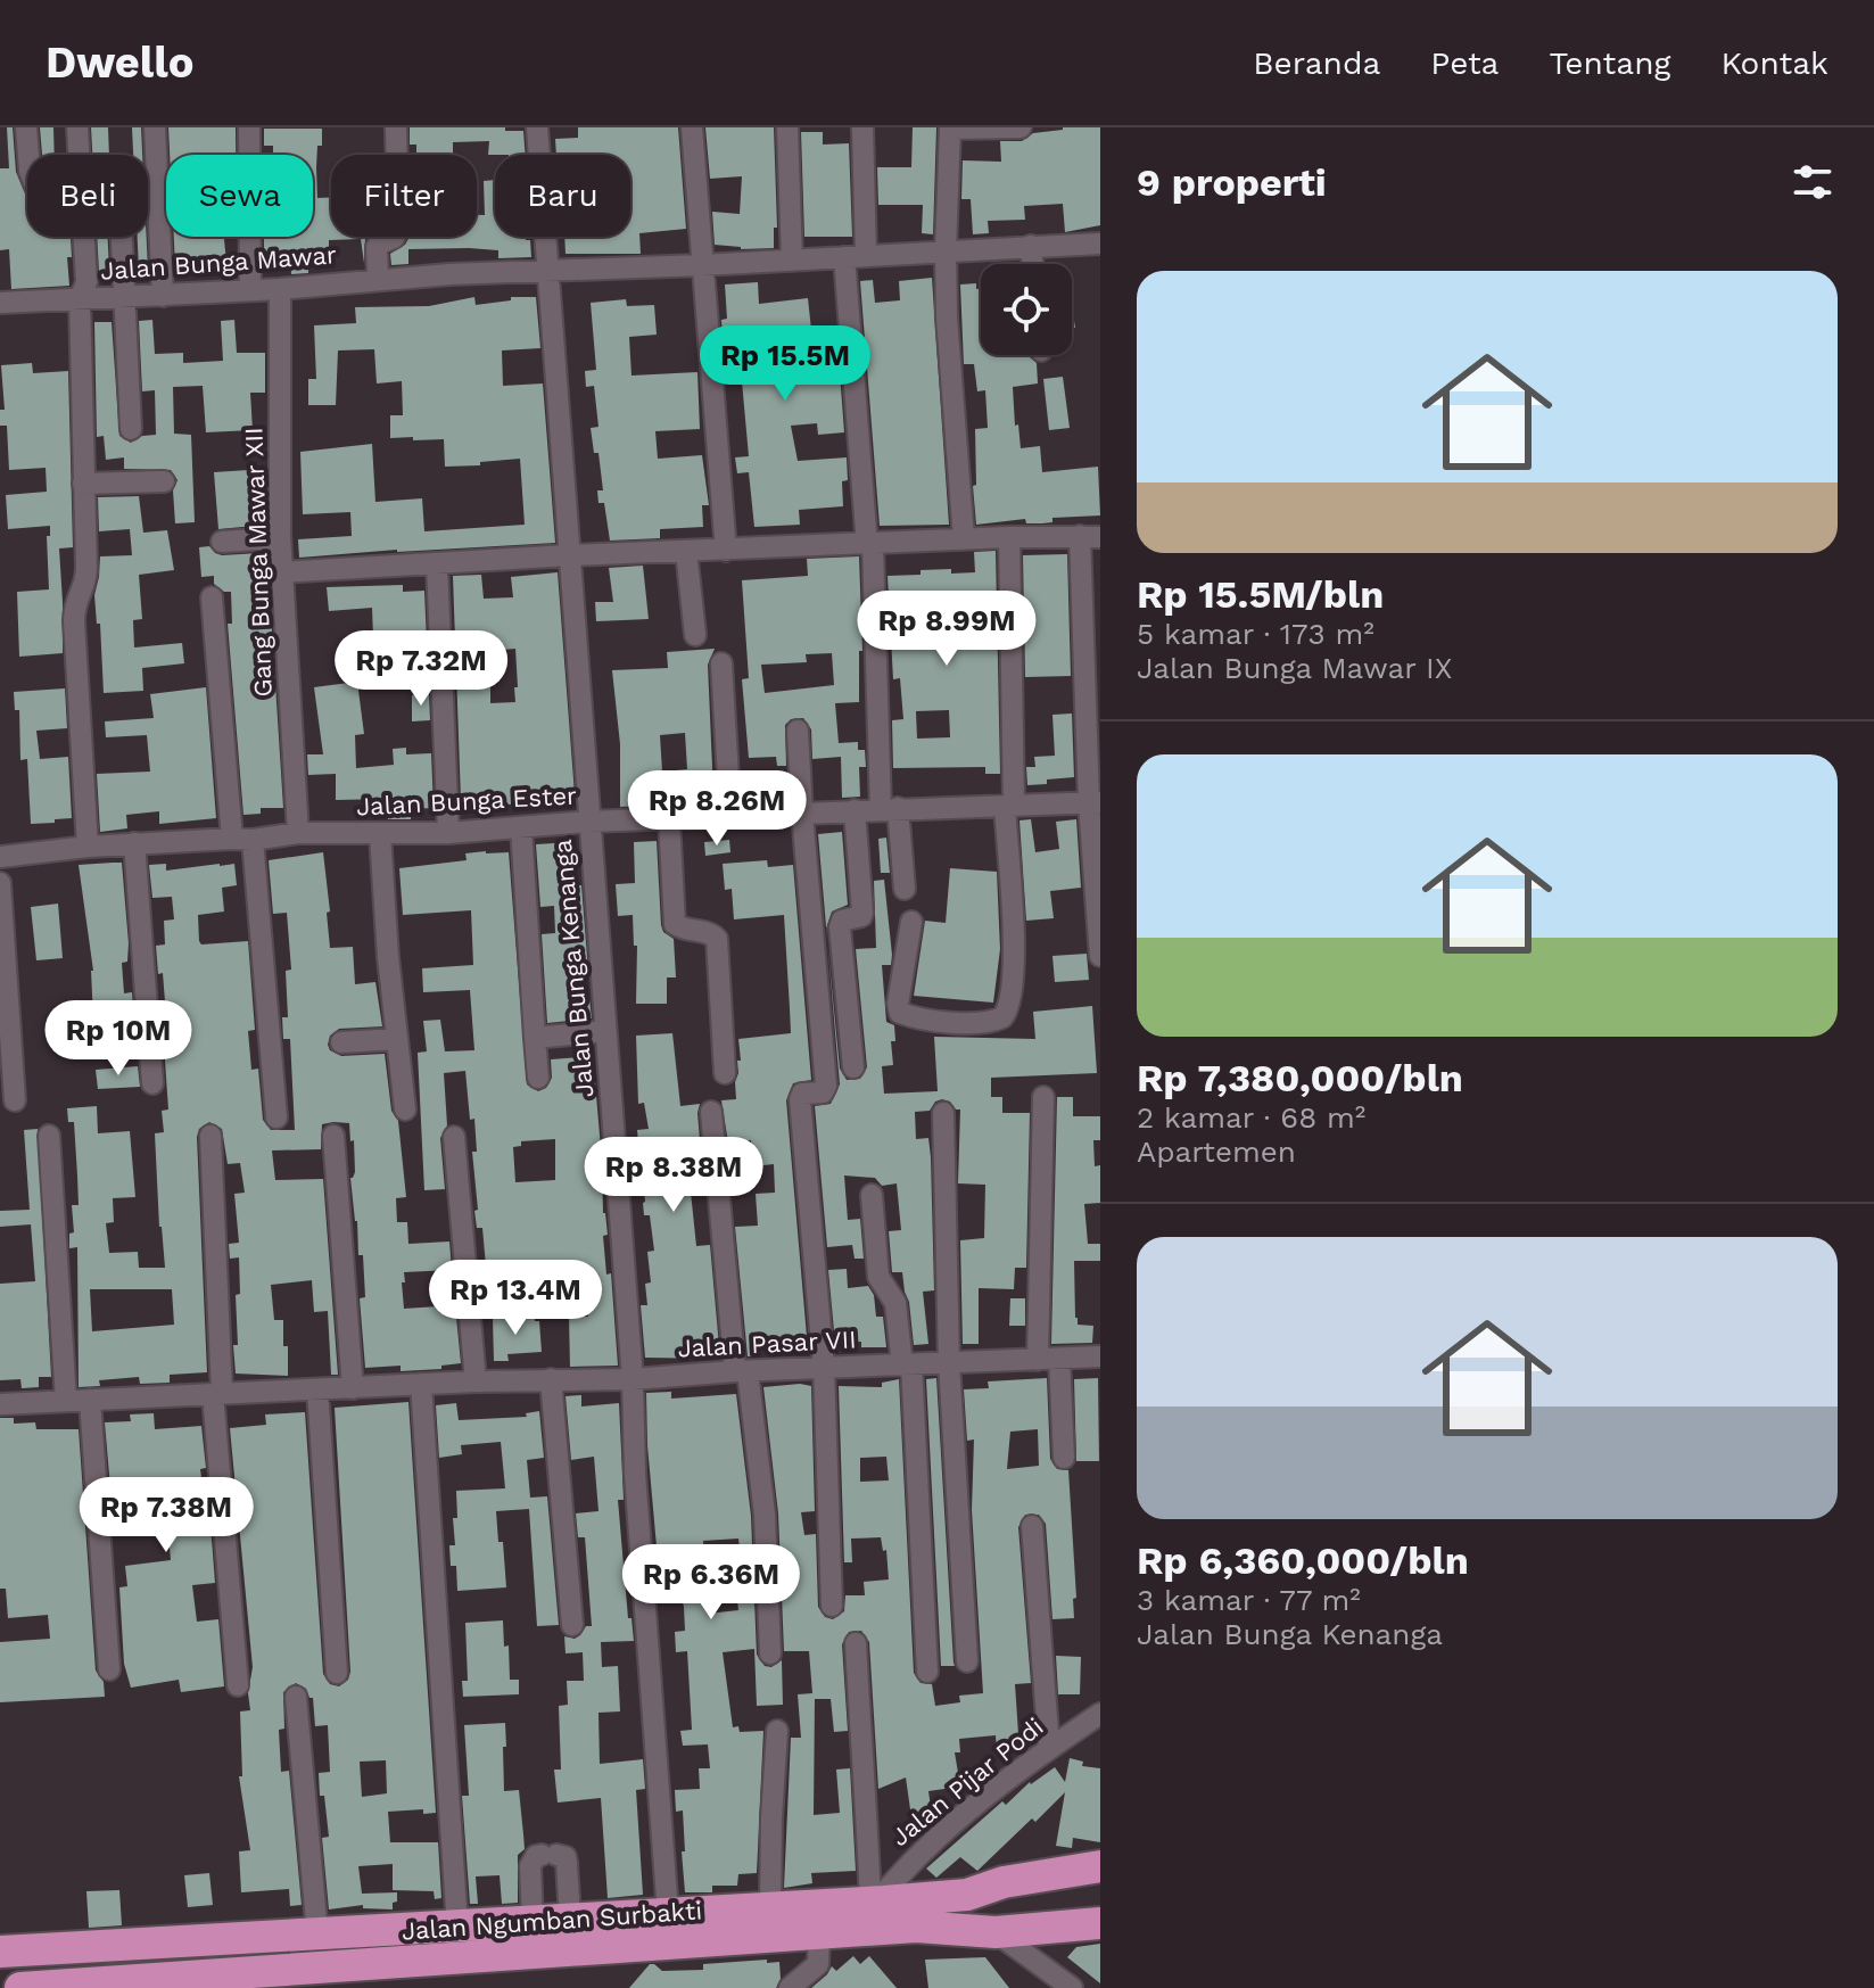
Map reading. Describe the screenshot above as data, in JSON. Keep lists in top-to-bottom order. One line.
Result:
{"streets":{"highway":["Jalan Ngumban Surbakti"],"street":["Jalan Bunga Mawar","Gang Bunga Mawar XII","Jalan Bunga Ester","Jalan Bunga Kenanga","Jalan Pasar VII","Jalan Pijar Podi"]},"crossings":[["Jalan Bunga Mawar","Gang Bunga Mawar XII"],["Jalan Bunga Mawar","Jalan Bunga Kenanga"],["Gang Bunga Mawar XII","Jalan Bunga Ester"],["Jalan Bunga Ester","Jalan Bunga Kenanga"],["Jalan Bunga Kenanga","Jalan Pasar VII"],["Jalan Bunga Kenanga","Jalan Ngumban Surbakti"],["Jalan Pijar Podi","Jalan Ngumban Surbakti"]],"page":{"header":"Dwello","nav":["Beranda","Peta","Tentang","Kontak"],"heading":"9 properti","chip":["Beli","Sewa","Filter","Baru"],"list":[{"name":"Rp 15.5M/bln","note":"5 kamar · 173 m² · Jalan Bunga Mawar IX"},{"name":"Rp 7,380,000/bln","note":"2 kamar · 68 m² · Apartemen"},{"name":"Rp 6,360,000/bln","note":"3 kamar · 77 m² · Jalan Bunga Kenanga"}],"price":["Rp 15.5M","Rp 8.99M","Rp 7.32M","Rp 8.26M","Rp 10M","Rp 8.38M","Rp 13.4M","Rp 7.38M","Rp 6.36M"]}}
